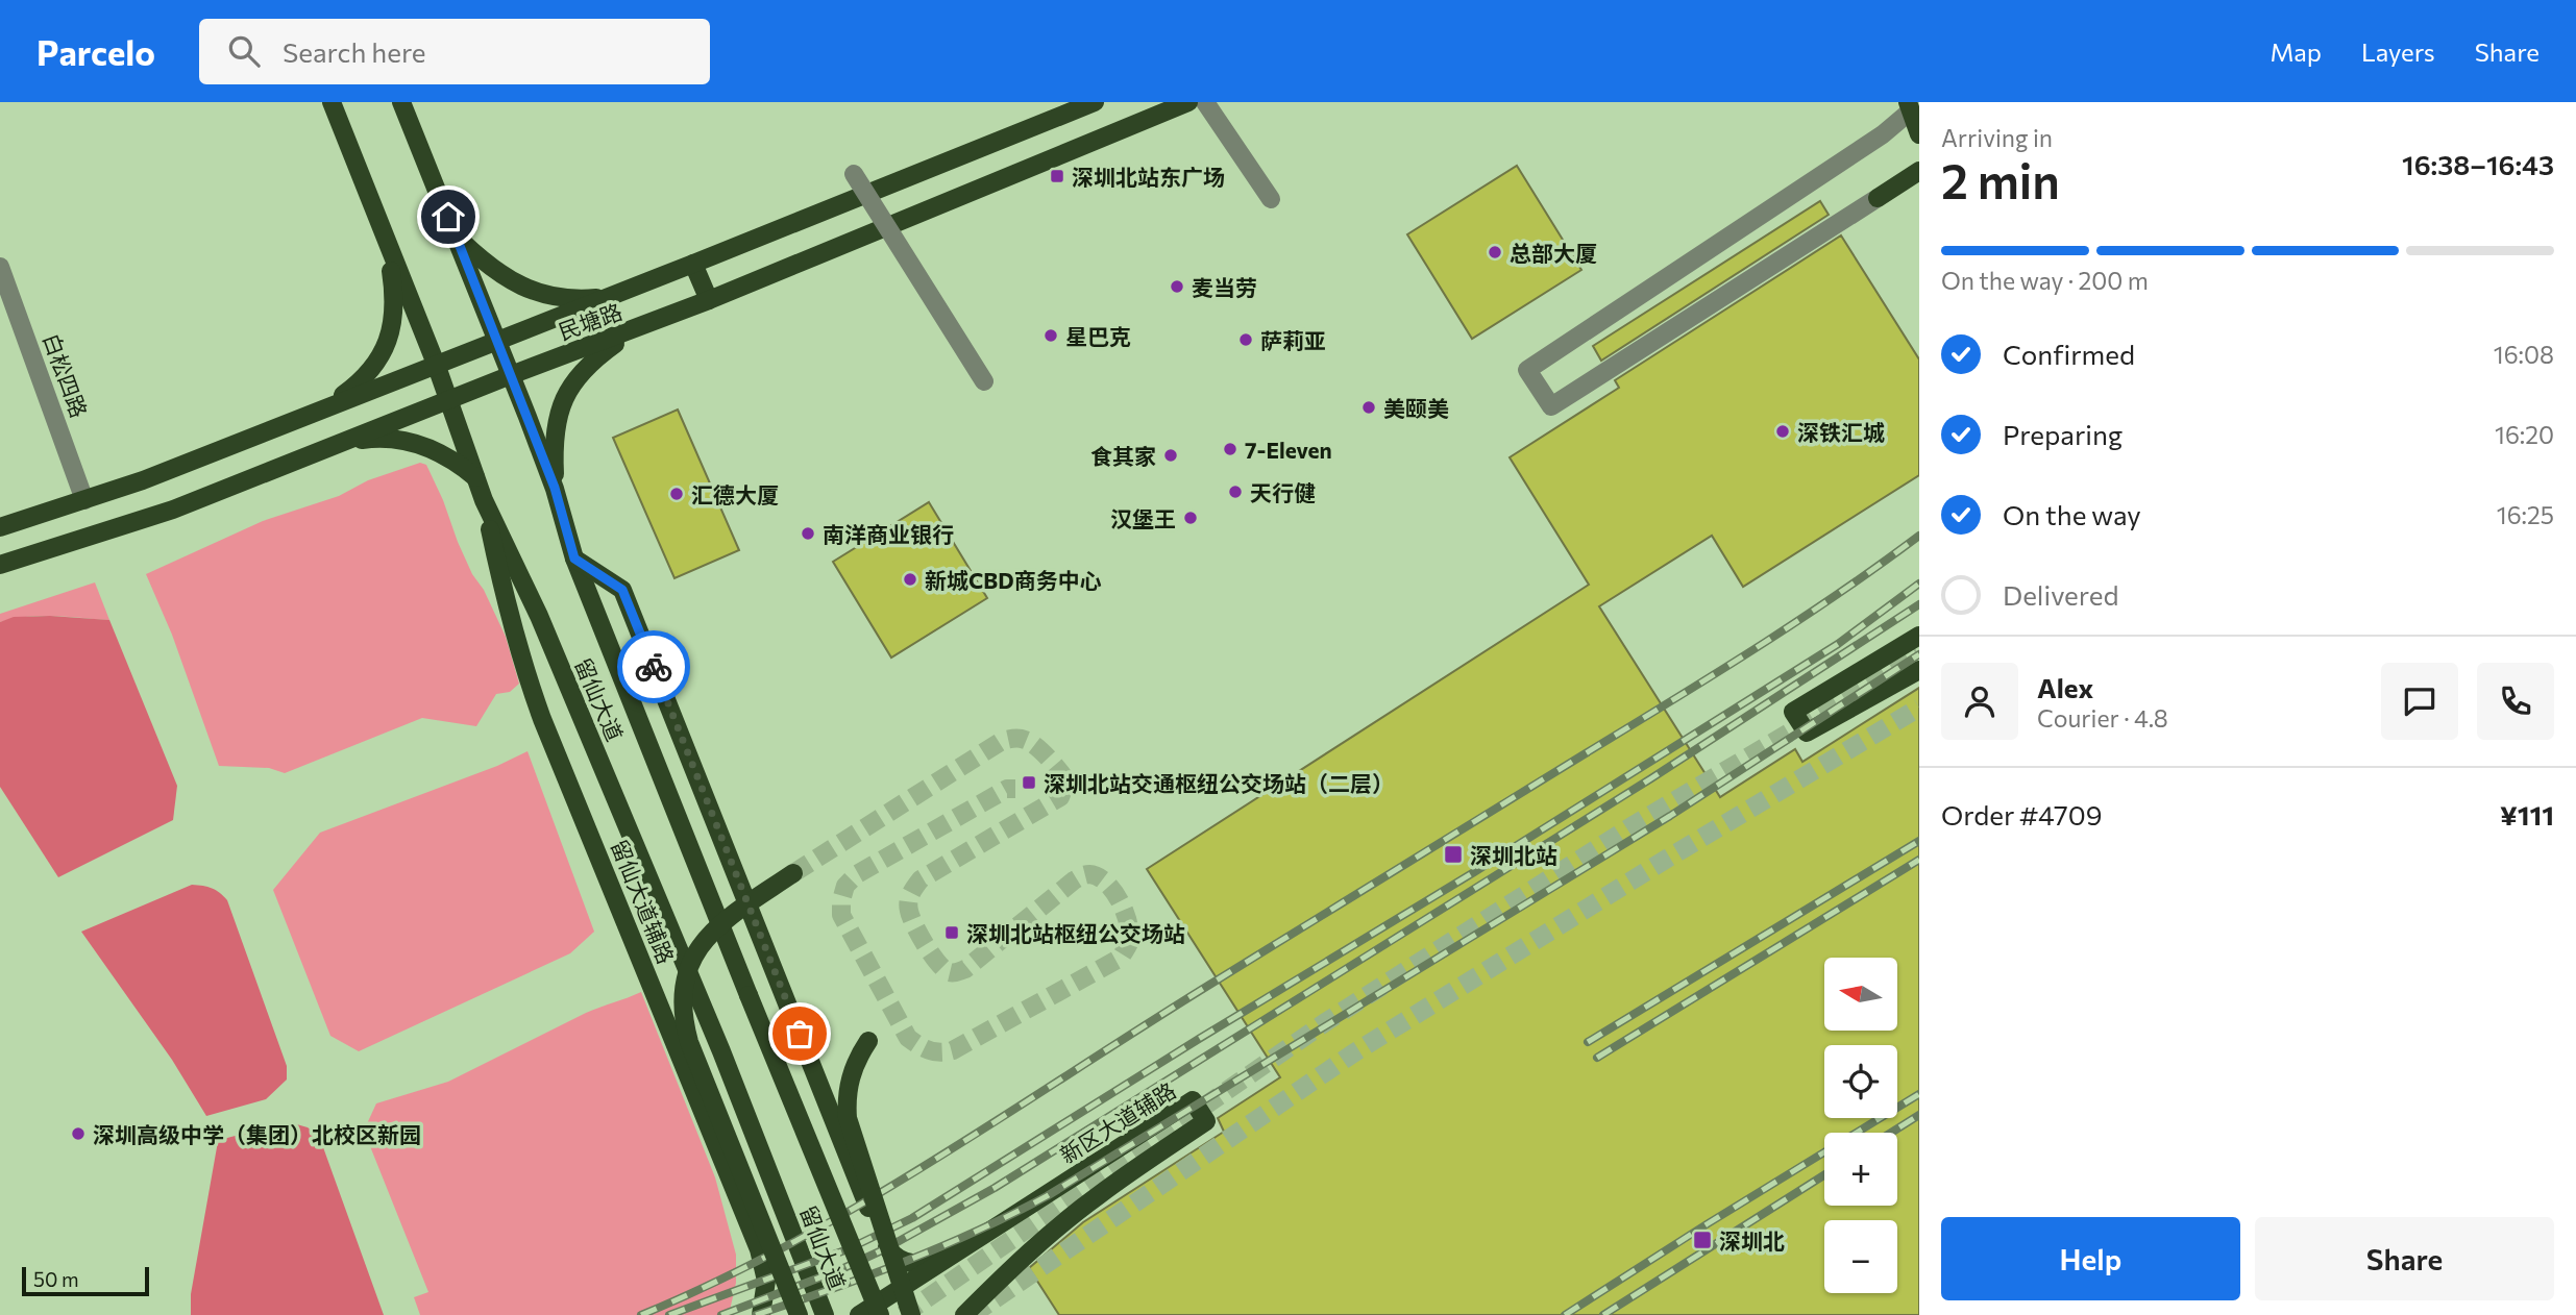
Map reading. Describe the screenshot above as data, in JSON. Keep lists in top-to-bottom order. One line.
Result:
{"streets":{"main road":["民塘路","留仙大道","留仙大道辅路","新区大道辅路"],"street":["白松四路"]},"crossings":[["民塘路","白松四路"],["民塘路","留仙大道"],["留仙大道","留仙大道辅路"]],"places":{"transit":["深圳北站东广场","深圳北站交通枢纽公交场站（二层）","深圳北站","深圳北站枢纽公交场站","深圳北"],"other":["总部大厦","麦当劳","星巴克","萨莉亚","美颐美","深铁汇城","7-Eleven","食其家","天行健","汇德大厦","汉堡王","南洋商业银行","新城CBD商务中心","深圳高级中学（集团）北校区新园"]},"scale_bar":"50 m","north":"left","page":{"header":"Parcelo","search":"Search here","nav":["Map","Layers","Share"],"heading":["2 min","Arriving in","16:38–16:43"],"panel":["Alex","Courier · 4.8","Order #4709","¥111"],"bar":"On the way · 200 m","list":[["Confirmed","16:08"],["Preparing","16:20"],["On the way","16:25"],"Delivered"],"map_buttons":["+","−"],"buttons":["Help","Share"],"scale":"50 m"}}
